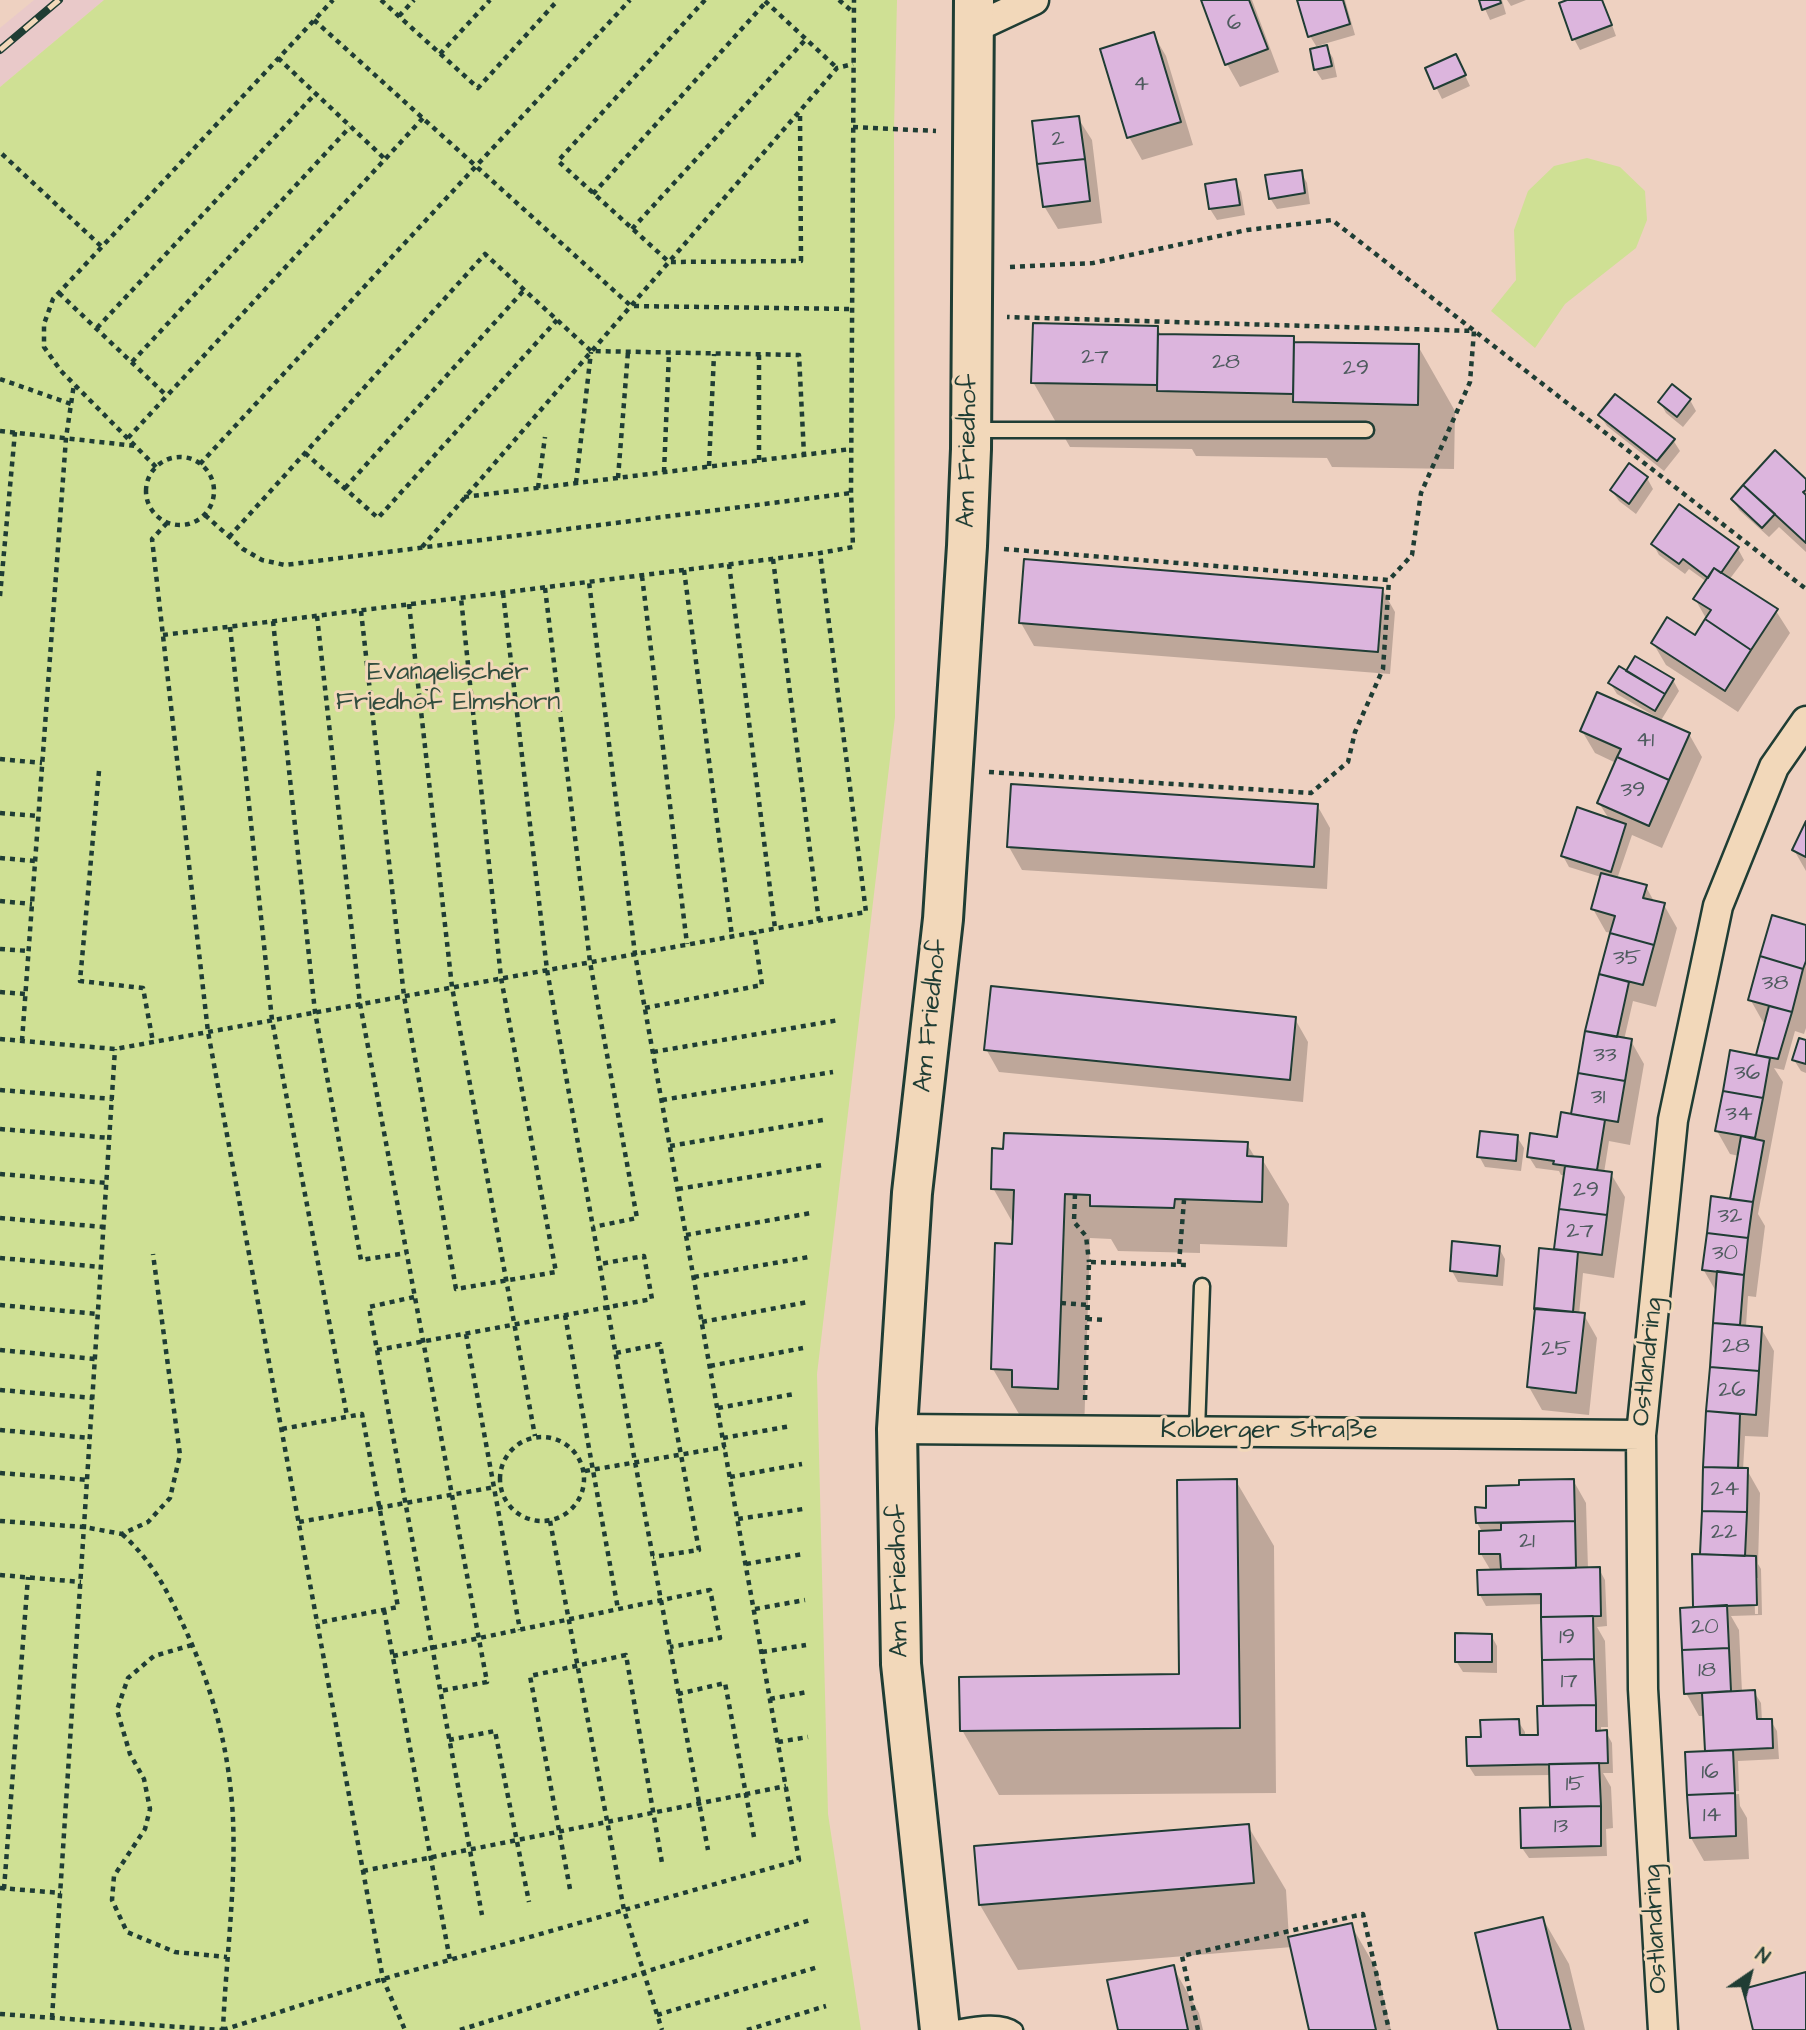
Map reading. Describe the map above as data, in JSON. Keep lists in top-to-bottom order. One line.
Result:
{"streets":{"street":["Am Friedhof","Ostlandring","Kolberger Straße"]},"crossings":[["Am Friedhof","Kolberger Straße"],["Ostlandring","Kolberger Straße"]],"parks":["Evangelischer Friedhof Elmshorn"],"house_numbers":["6","4","2","27","28","29","41","39","35","38","33","36","31","34","29","32","27","30","28","25","26","24","22","21","20","19","18","17","16","15","14","13"],"north":"top right"}
